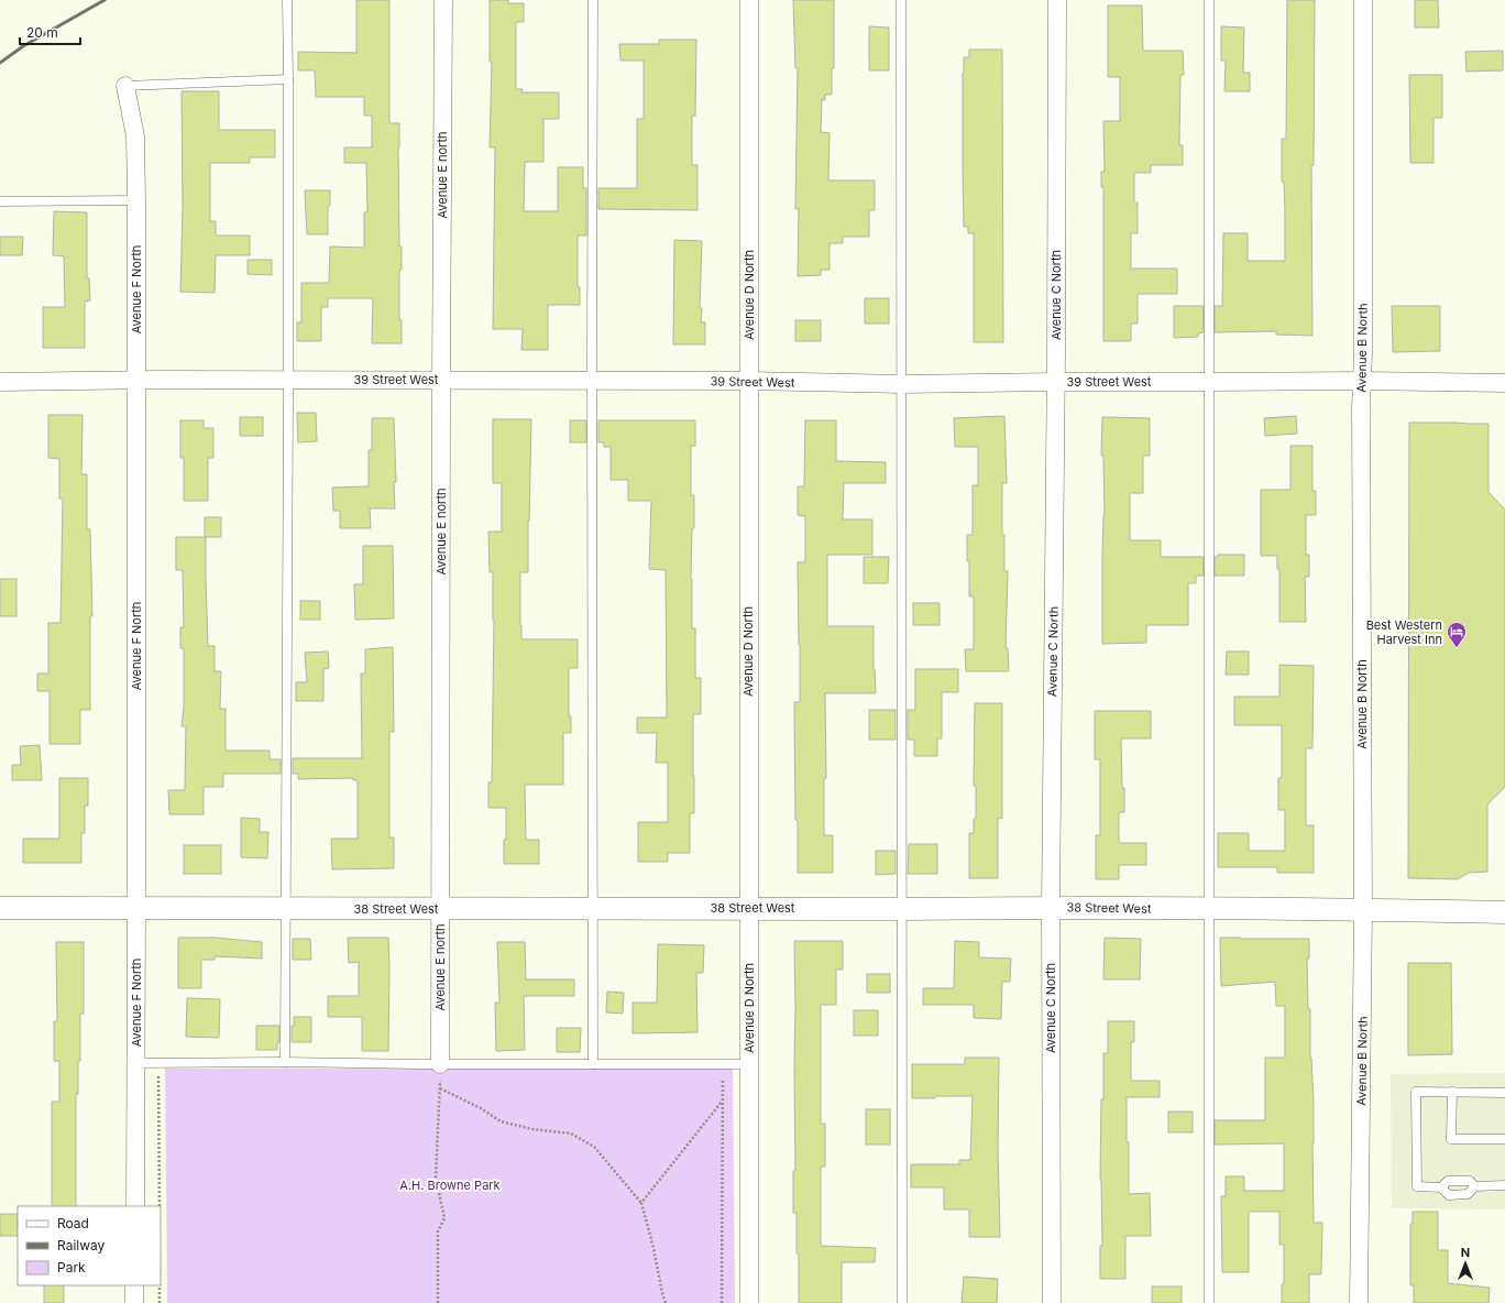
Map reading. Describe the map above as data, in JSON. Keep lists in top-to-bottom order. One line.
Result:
{"streets":{"street":["Avenue E north","Avenue F North","Avenue D North","Avenue C North","Avenue B North","39 Street West","38 Street West"]},"crossings":[["Avenue E north","39 Street West"],["Avenue E north","38 Street West"],["Avenue F North","39 Street West"],["Avenue F North","38 Street West"],["Avenue D North","39 Street West"],["Avenue D North","38 Street West"],["Avenue C North","39 Street West"],["Avenue C North","38 Street West"],["Avenue B North","39 Street West"],["Avenue B North","38 Street West"]],"parks":["A.H. Browne Park"],"places":{"hotel":["Best Western Harvest Inn"]},"legend":["Road","Railway","Park"],"scale_bar":"20 m","north":"top"}
